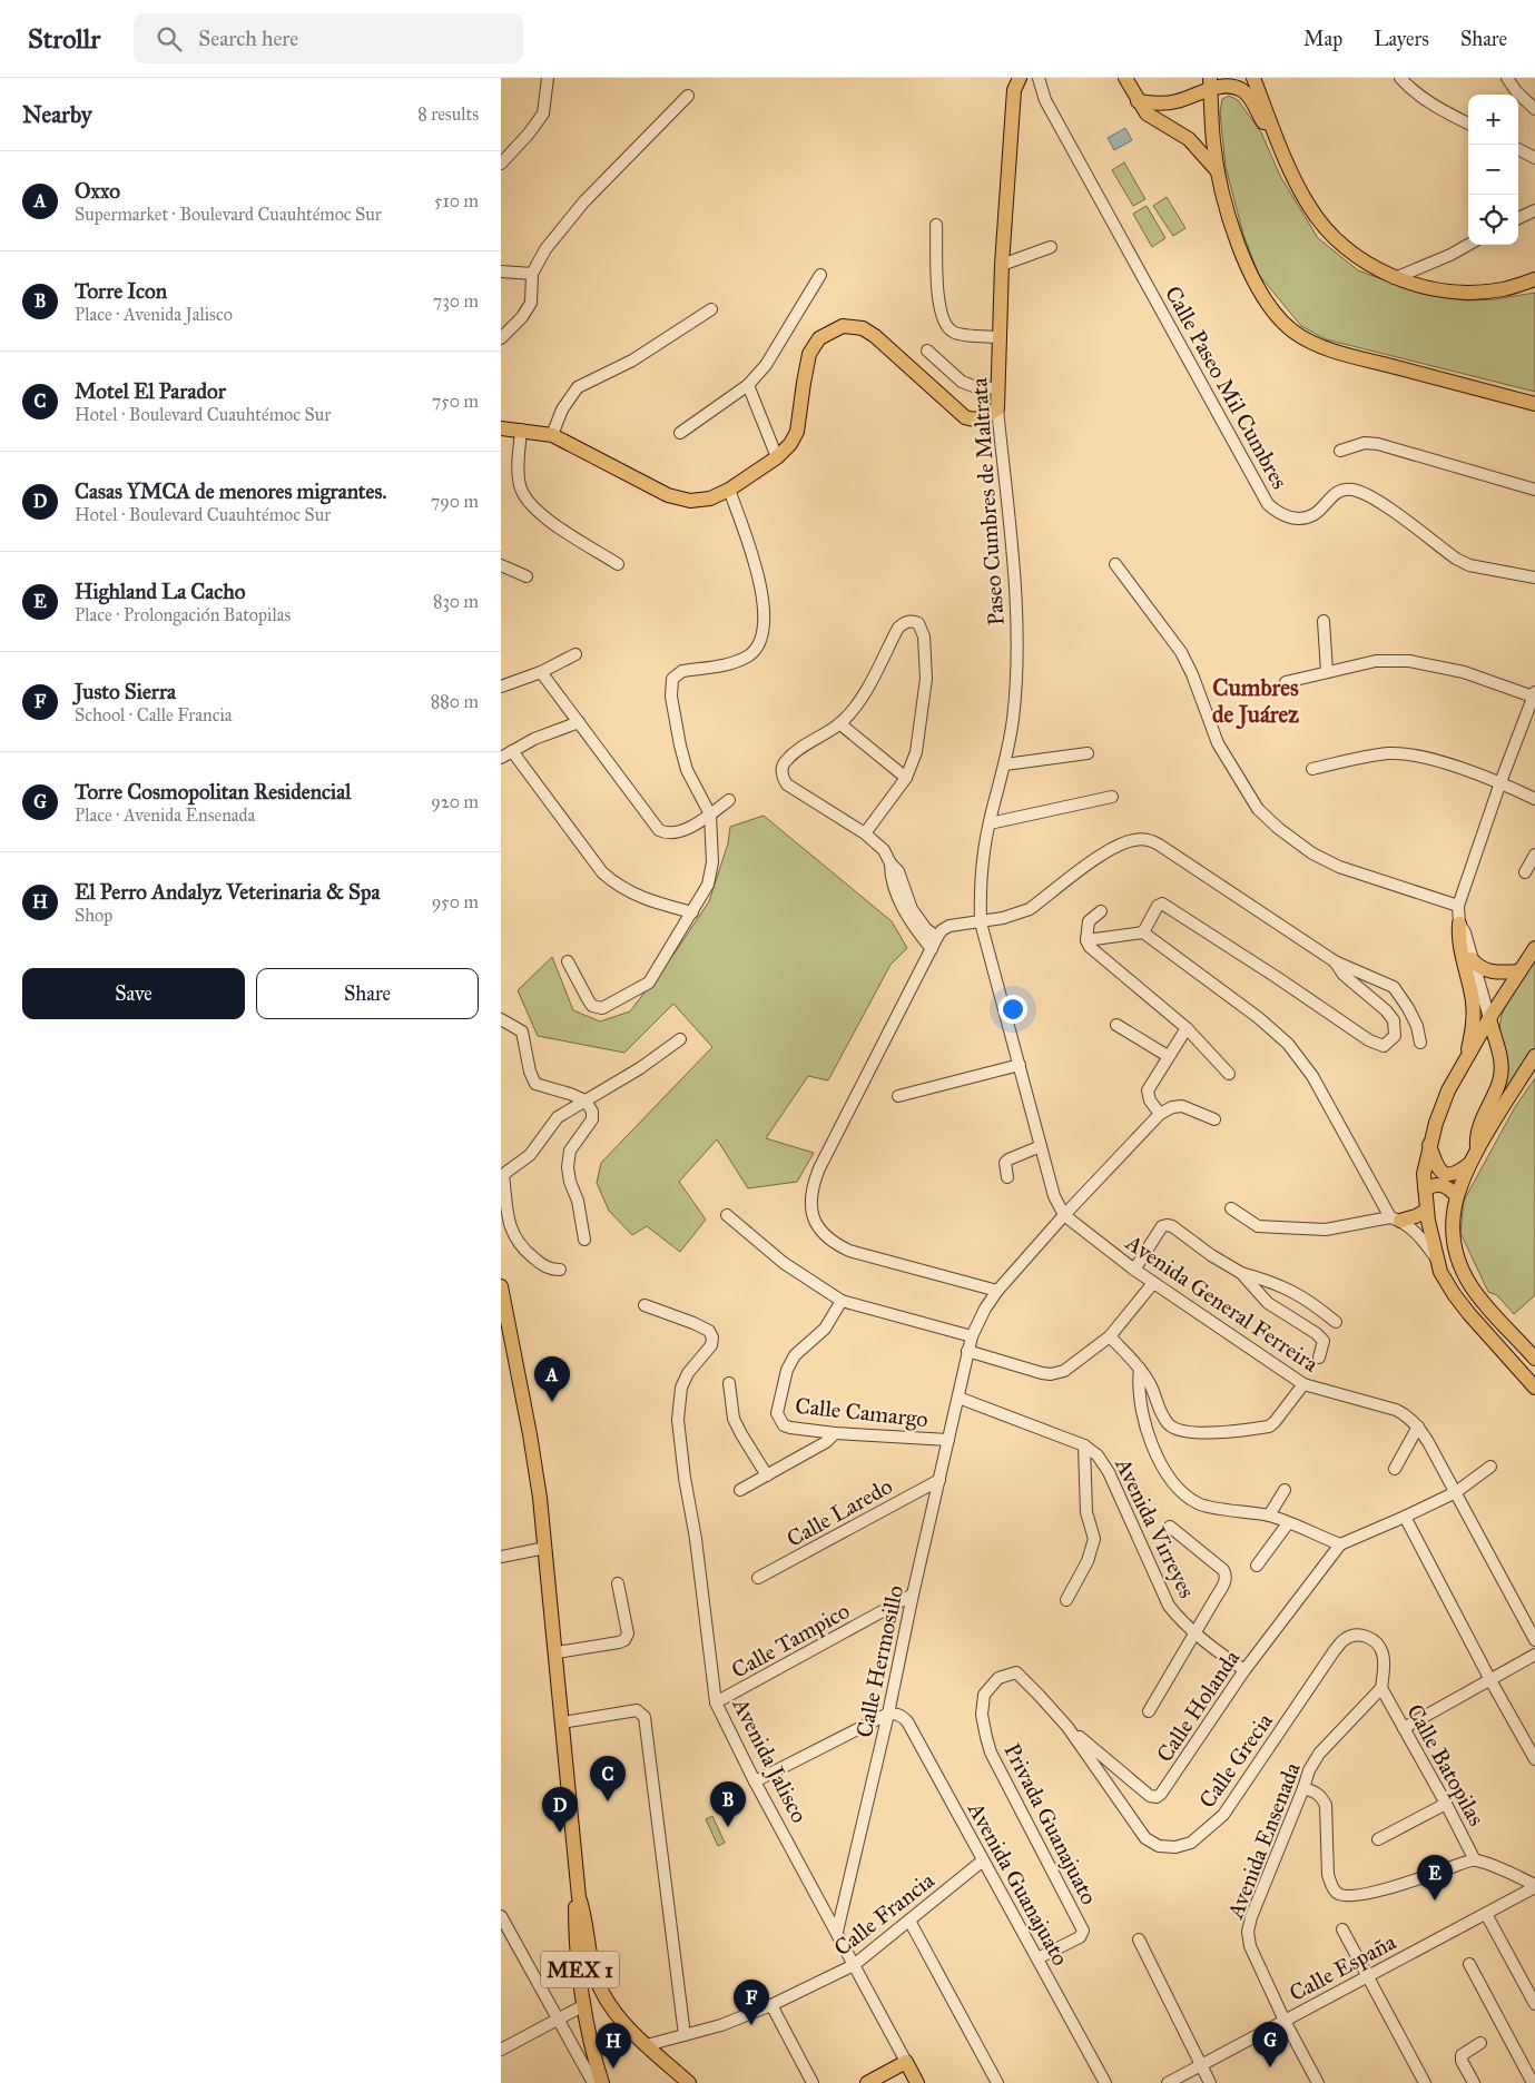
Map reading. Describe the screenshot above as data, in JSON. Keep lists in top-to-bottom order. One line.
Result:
{"streets":{"main road":["Paseo Cumbres de Maltrata","Avenida Jalisco","MEX 1"],"street":["Calle Paseo Mil Cumbres","Avenida General Ferreira","Calle Camargo","Calle Laredo","Avenida Virreyes","Calle Tampico","Calle Hermosillo","Calle Holanda","Calle Grecia","Calle Batopilas","Privada Guanajuato","Avenida Ensenada","Avenida Guanajuato","Calle Francia","Calle España"]},"crossings":[["Paseo Cumbres de Maltrata","Avenida General Ferreira"],["Paseo Cumbres de Maltrata","Calle Hermosillo"],["Avenida General Ferreira","Calle Hermosillo"],["Calle Camargo","Calle Hermosillo"],["Calle Laredo","Calle Hermosillo"],["Avenida Virreyes","Calle Hermosillo"],["Avenida Virreyes","Calle Holanda"],["Calle Tampico","Calle Hermosillo"],["Calle Tampico","Avenida Jalisco"],["Calle Hermosillo","Avenida Jalisco"],["Calle Hermosillo","Avenida Guanajuato"],["Calle Holanda","Calle Grecia"],["Calle Holanda","Privada Guanajuato"],["Avenida Jalisco","Calle Francia"],["Calle Grecia","Calle Batopilas"],["Calle Grecia","Privada Guanajuato"],["Calle Grecia","Avenida Ensenada"],["Calle Batopilas","Avenida Ensenada"],["Privada Guanajuato","Avenida Guanajuato"],["Avenida Ensenada","Calle España"],["Avenida Guanajuato","Calle Francia"],["Calle Francia","MEX 1"]],"districts":["Cumbres de Juárez"],"page":{"header":"Strollr","search":"Search here","nav":["Map","Layers","Share"],"heading":["Nearby","8 results"],"map_buttons":["+","−"],"list":[{"mark":"A","name":"Oxxo","note":"Supermarket · Boulevard Cuauhtémoc Sur","value":"510 m"},{"mark":"B","name":"Torre Icon","note":"Place · Avenida Jalisco","value":"730 m"},{"mark":"C","name":"Motel El Parador","note":"Hotel · Boulevard Cuauhtémoc Sur","value":"750 m"},{"mark":"D","name":"Casas YMCA de menores migrantes.","note":"Hotel · Boulevard Cuauhtémoc Sur","value":"790 m"},{"mark":"E","name":"Highland La Cacho","note":"Place · Prolongación Batopilas","value":"830 m"},{"mark":"F","name":"Justo Sierra","note":"School · Calle Francia","value":"880 m"},{"mark":"G","name":"Torre Cosmopolitan Residencial","note":"Place · Avenida Ensenada","value":"920 m"},{"mark":"H","name":"El Perro Andalyz Veterinaria & Spa","note":"Shop","value":"950 m"}],"buttons":["Save","Share"],"pins":["A","C","B","D","E","F","G","H"]}}
